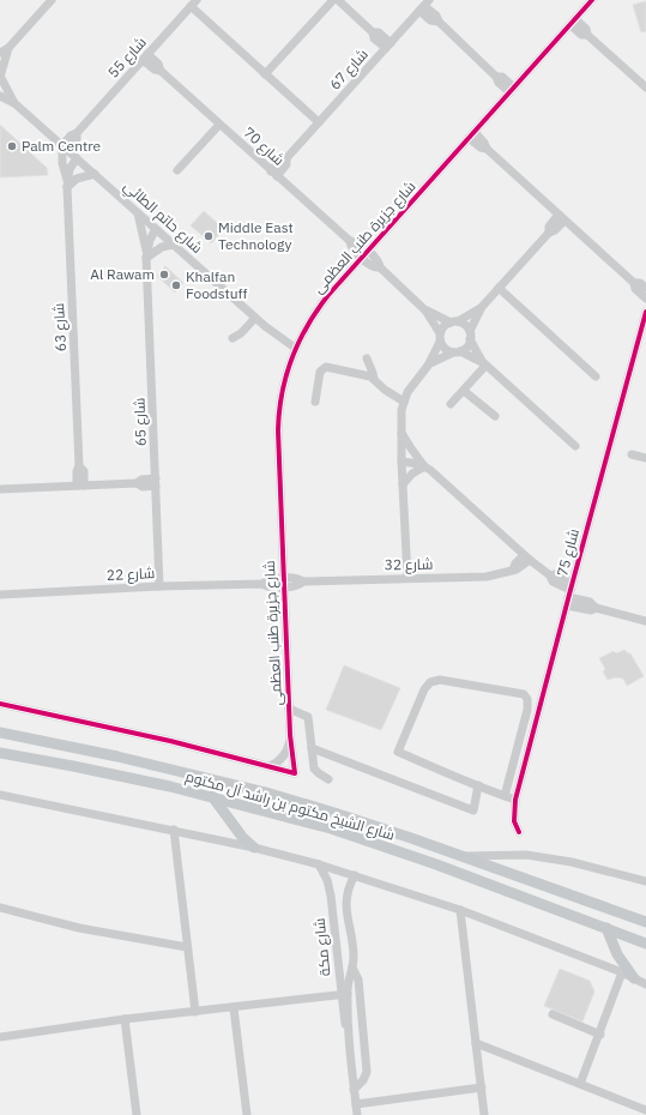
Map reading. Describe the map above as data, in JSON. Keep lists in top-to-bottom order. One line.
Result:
{"streets":{"main road":["شارع الشيخ مكتوم بن راشد آل مكتوم"],"street":["شارع 55","شارع 67","شارع 70","شارع حاتم الطائي","شارع جزيرة طنب العظمى","شارع 63","شارع 65","شارع 75","شارع 32","شارع 22","شارع مكة"]},"crossings":[["شارع 55","شارع 70"],["شارع 55","شارع حاتم الطائي"],["شارع 55","شارع 63"],["شارع 67","شارع 70"],["شارع 70","شارع جزيرة طنب العظمى"],["شارع حاتم الطائي","شارع جزيرة طنب العظمى"],["شارع حاتم الطائي","شارع 63"],["شارع حاتم الطائي","شارع 65"],["شارع جزيرة طنب العظمى","شارع 32"],["شارع جزيرة طنب العظمى","شارع 22"],["شارع 65","شارع 22"],["شارع 32","شارع 22"]],"places":["Palm Centre","Middle East Technology","Al Rawam","Khalfan Foodstuff"]}
